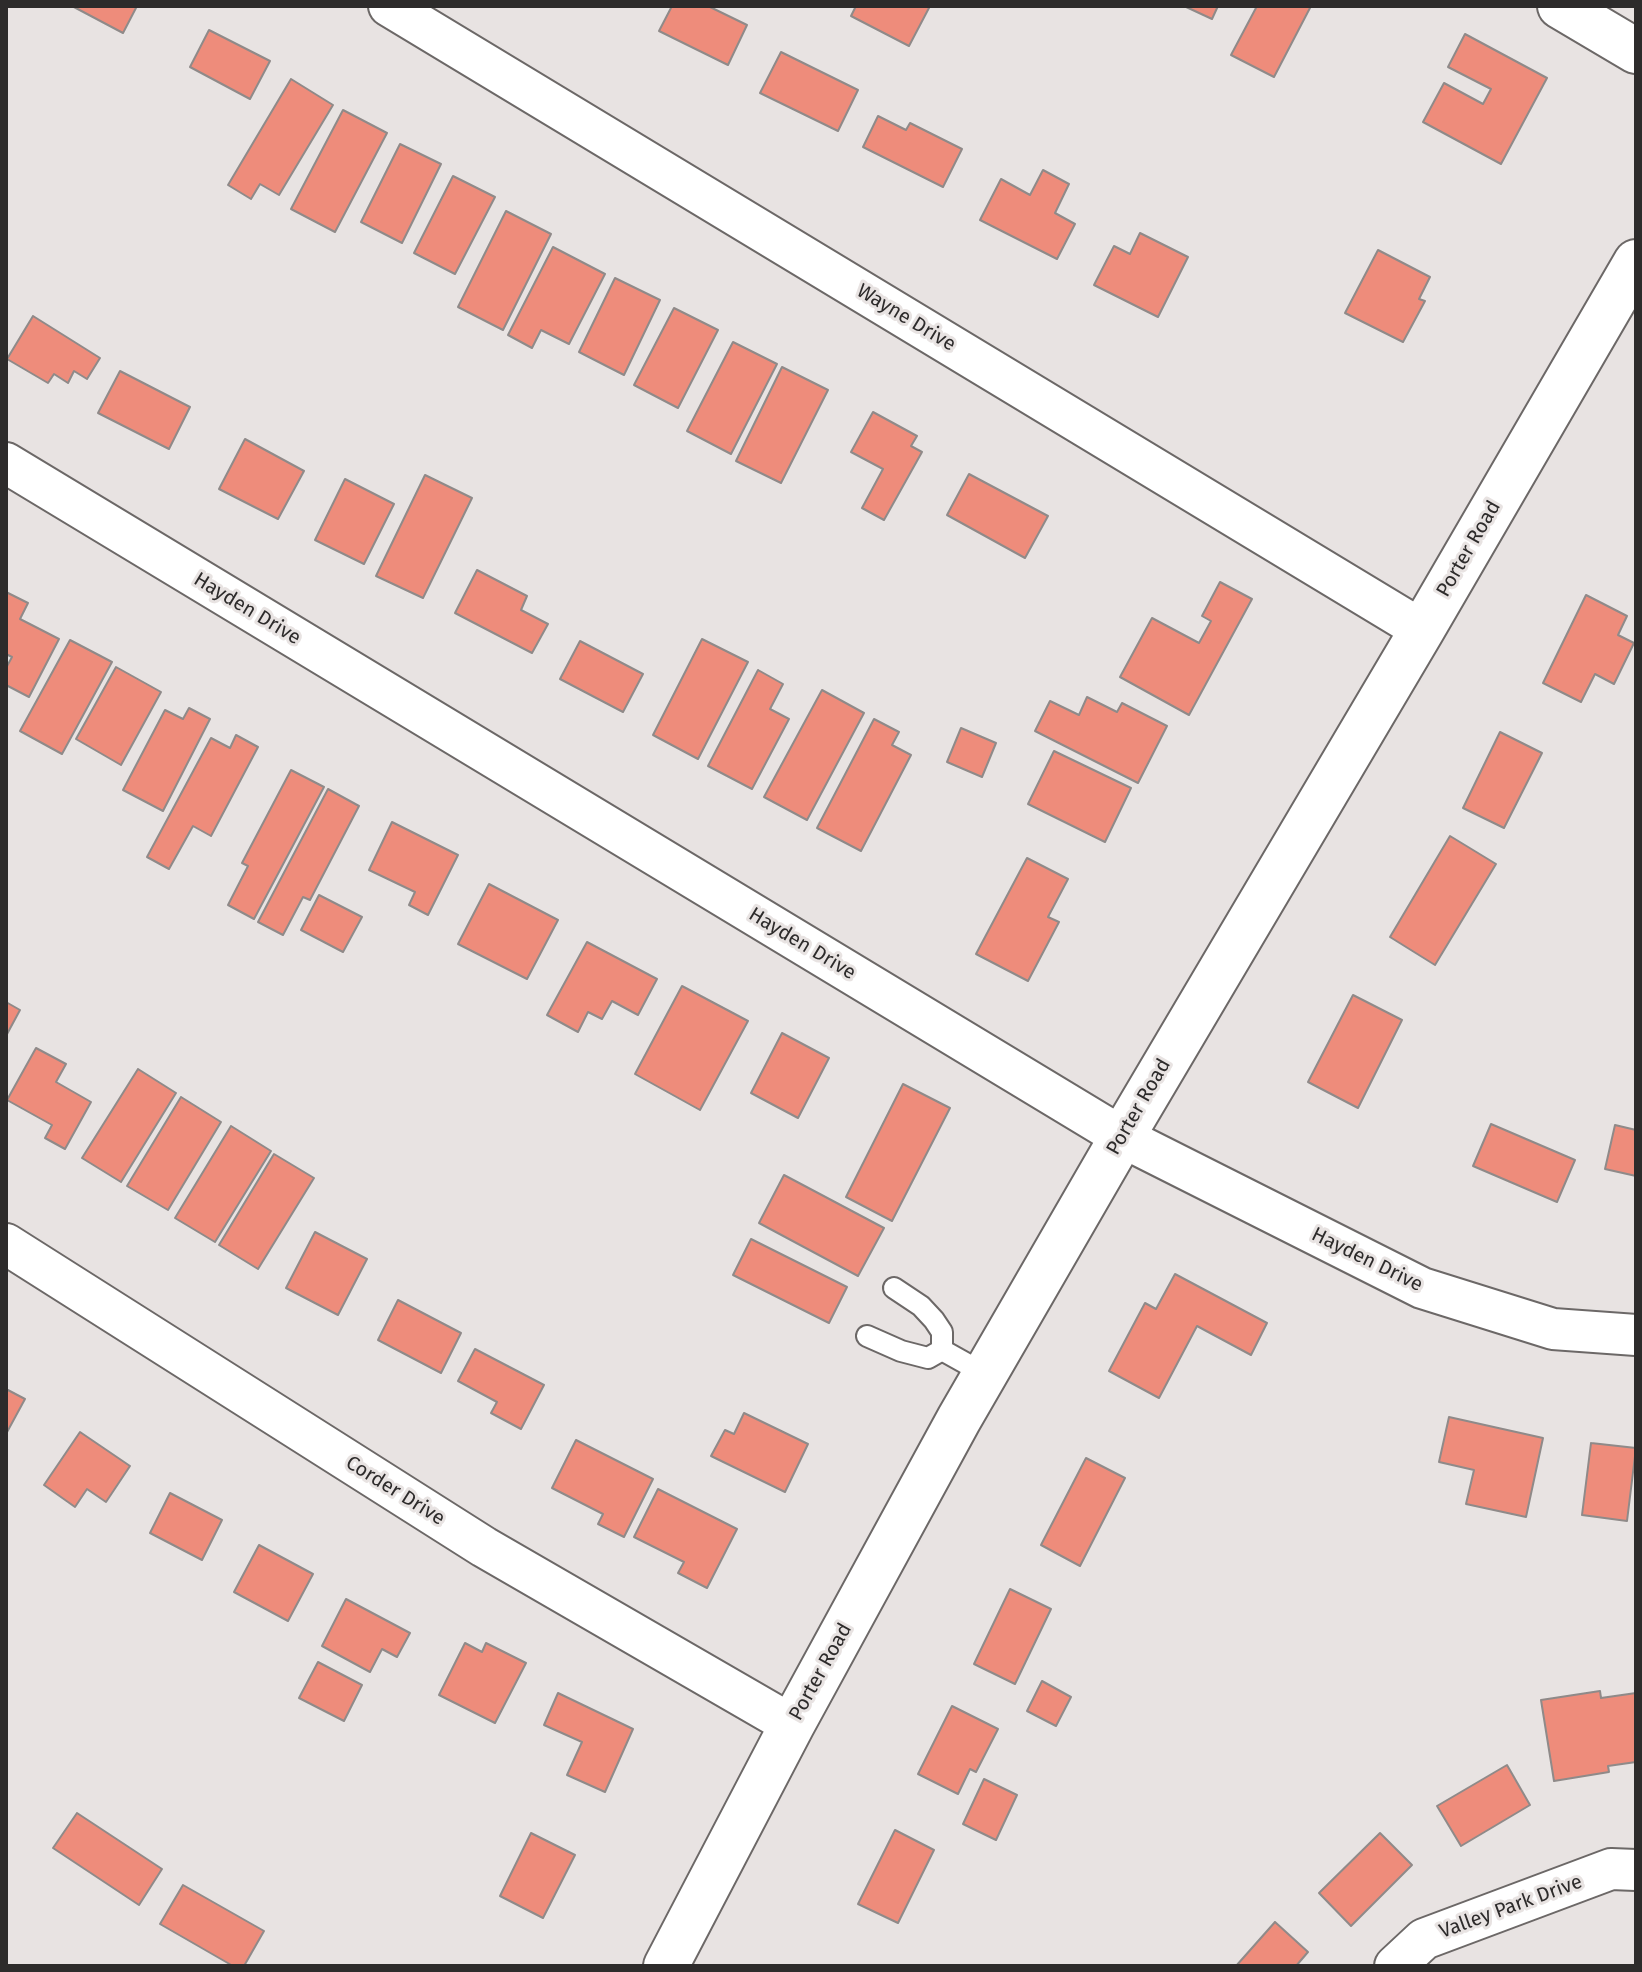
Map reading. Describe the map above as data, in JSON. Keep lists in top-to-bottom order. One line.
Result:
{"streets":{"street":["Wayne Drive","Porter Road","Hayden Drive","Corder Drive","Valley Park Drive"]},"crossings":[["Wayne Drive","Porter Road"],["Porter Road","Hayden Drive"],["Porter Road","Corder Drive"]]}
